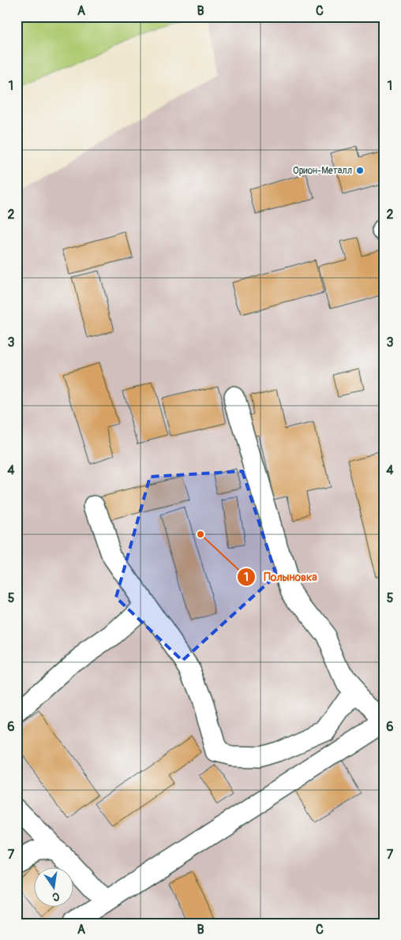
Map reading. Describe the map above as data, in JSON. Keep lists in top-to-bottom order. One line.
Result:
{"places":["Орион-Металл","Полыновка"],"north":"bottom","grid":{"columns":["A","B","C"],"rows":["1","2","3","4","5","6","7"]}}
